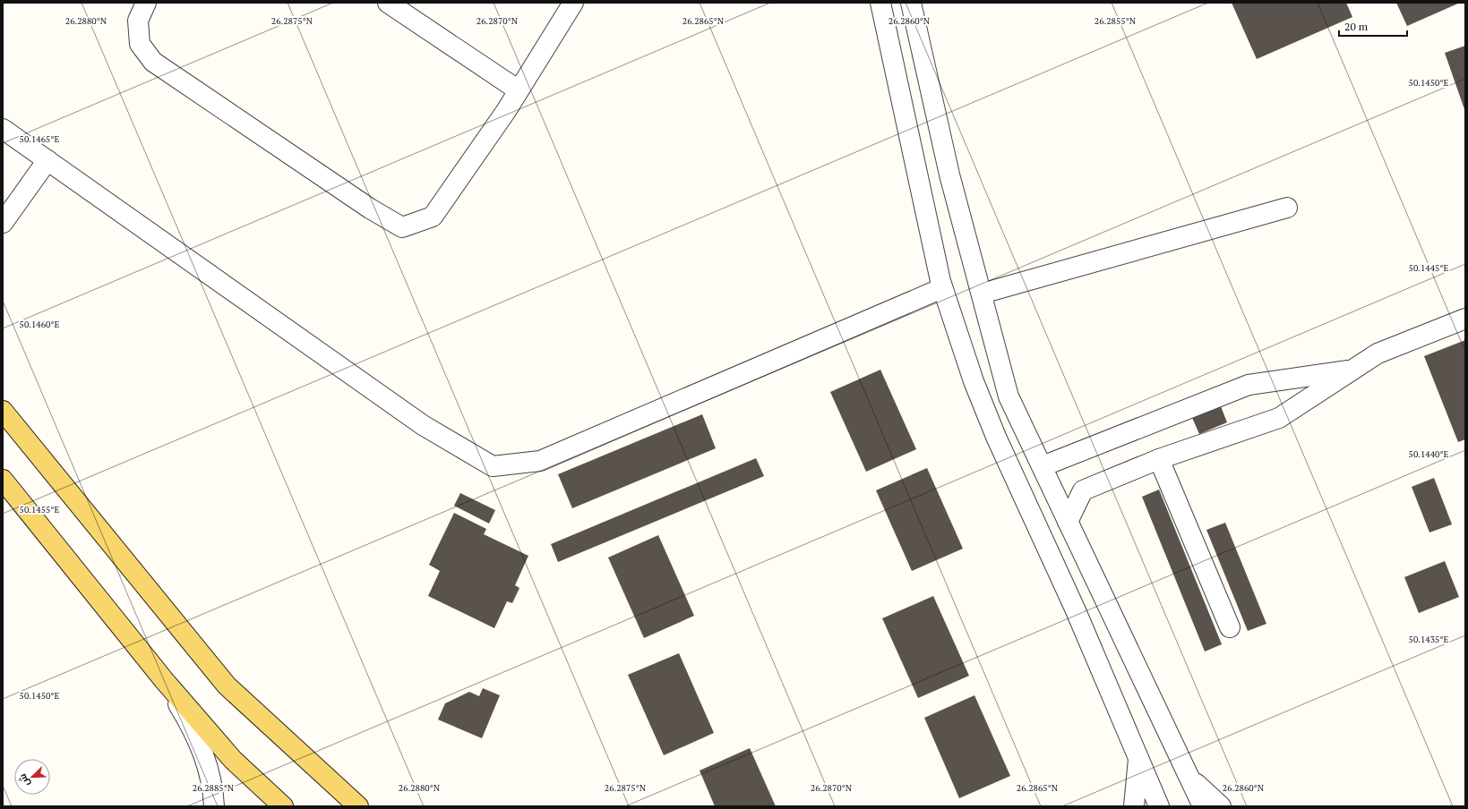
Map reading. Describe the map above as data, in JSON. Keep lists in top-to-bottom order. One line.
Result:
{"scale_bar":"20 m","north":"bottom left","coordinates":["26.2880°N","26.2875°N","26.2870°N","26.2865°N","26.2860°N","26.2855°N","50.1450°E","50.1465°E","50.1445°E","50.1460°E","50.1440°E","50.1455°E","50.1435°E","26.2885°N"]}
